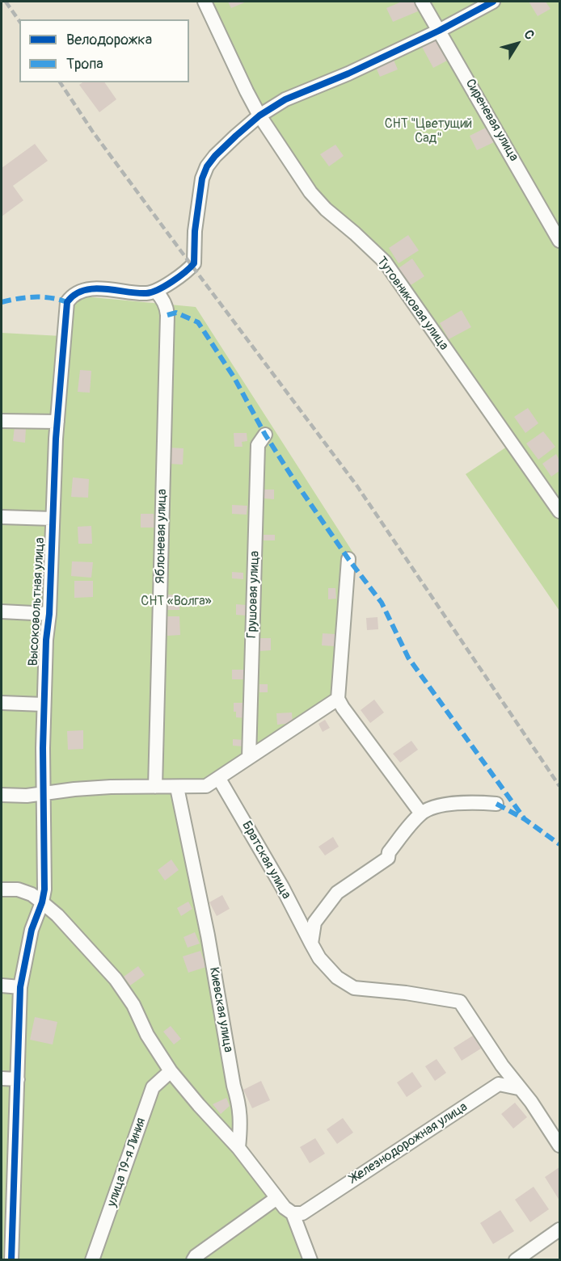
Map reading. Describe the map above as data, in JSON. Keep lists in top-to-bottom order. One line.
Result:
{"streets":{"street":["Сиреневая улица","Тутовниковая улица","Яблоневая улица","Грушовая улица","Высоковольтная улица","Братская улица","Киевская улица","Железнодорожная улица","улица 19-я Линия"]},"crossings":[["Яблоневая улица","Высоковольтная улица"],["Братская улица","Железнодорожная улица"]],"parks":["СНТ \"Цветущий Сад\"","СНТ «Волга»"],"legend":["Велодорожка","Тропа"],"north":"top right"}
